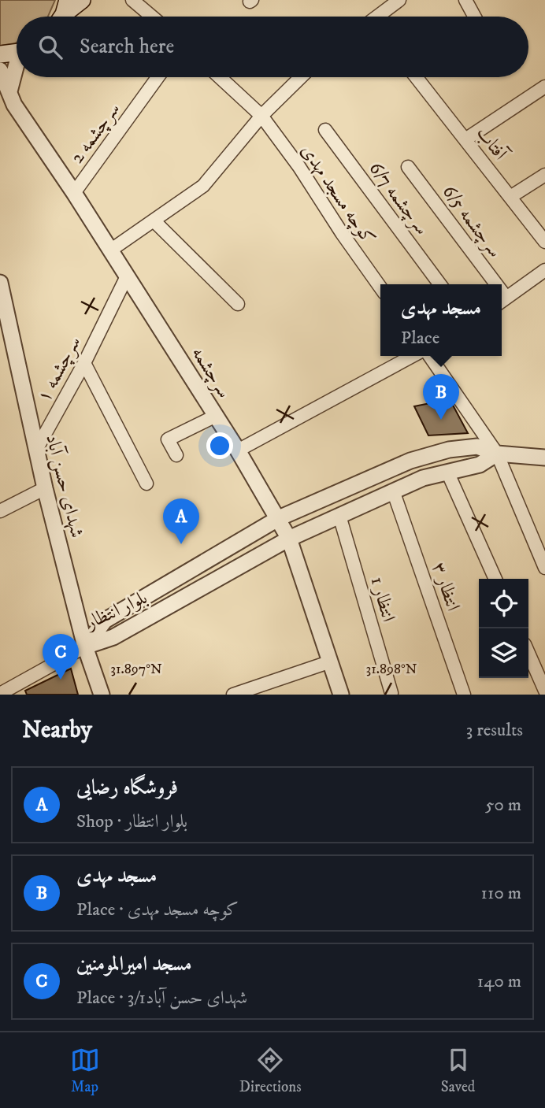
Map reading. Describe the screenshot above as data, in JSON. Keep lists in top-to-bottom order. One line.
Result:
{"streets":{"street":["سرچشمه 2","آفتاب","کوچه مسجد مهدی","سرچشمه 6/7","سرچشمه 6/5","سرچشمه ۱","سرچشمه","شهدای حسن آباد","انتظار ۳","انتظار 1","بلوار انتظار"]},"crossings":[["سرچشمه 2","سرچشمه"],["سرچشمه ۱","سرچشمه"],["سرچشمه ۱","شهدای حسن آباد"],["سرچشمه","بلوار انتظار"],["شهدای حسن آباد","بلوار انتظار"],["انتظار ۳","بلوار انتظار"],["انتظار 1","بلوار انتظار"]],"page":{"search":"Search here","popup":["مسجد مهدی","Place"],"pins":["B","A","C"],"heading":["Nearby","3 results"],"list":[{"mark":"A","name":"فروشگاه رضایی","note":"Shop · بلوار انتظار","value":"50 m"},{"mark":"B","name":"مسجد مهدی","note":"Place · کوچه مسجد مهدی","value":"110 m"},{"mark":"C","name":"مسجد امیرالمومنین","note":"Place · 3/1شهدای حسن آباد","value":"140 m"}],"nav":["Map","Directions","Saved"]},"coordinates":["31.897°N","31.898°N"]}
